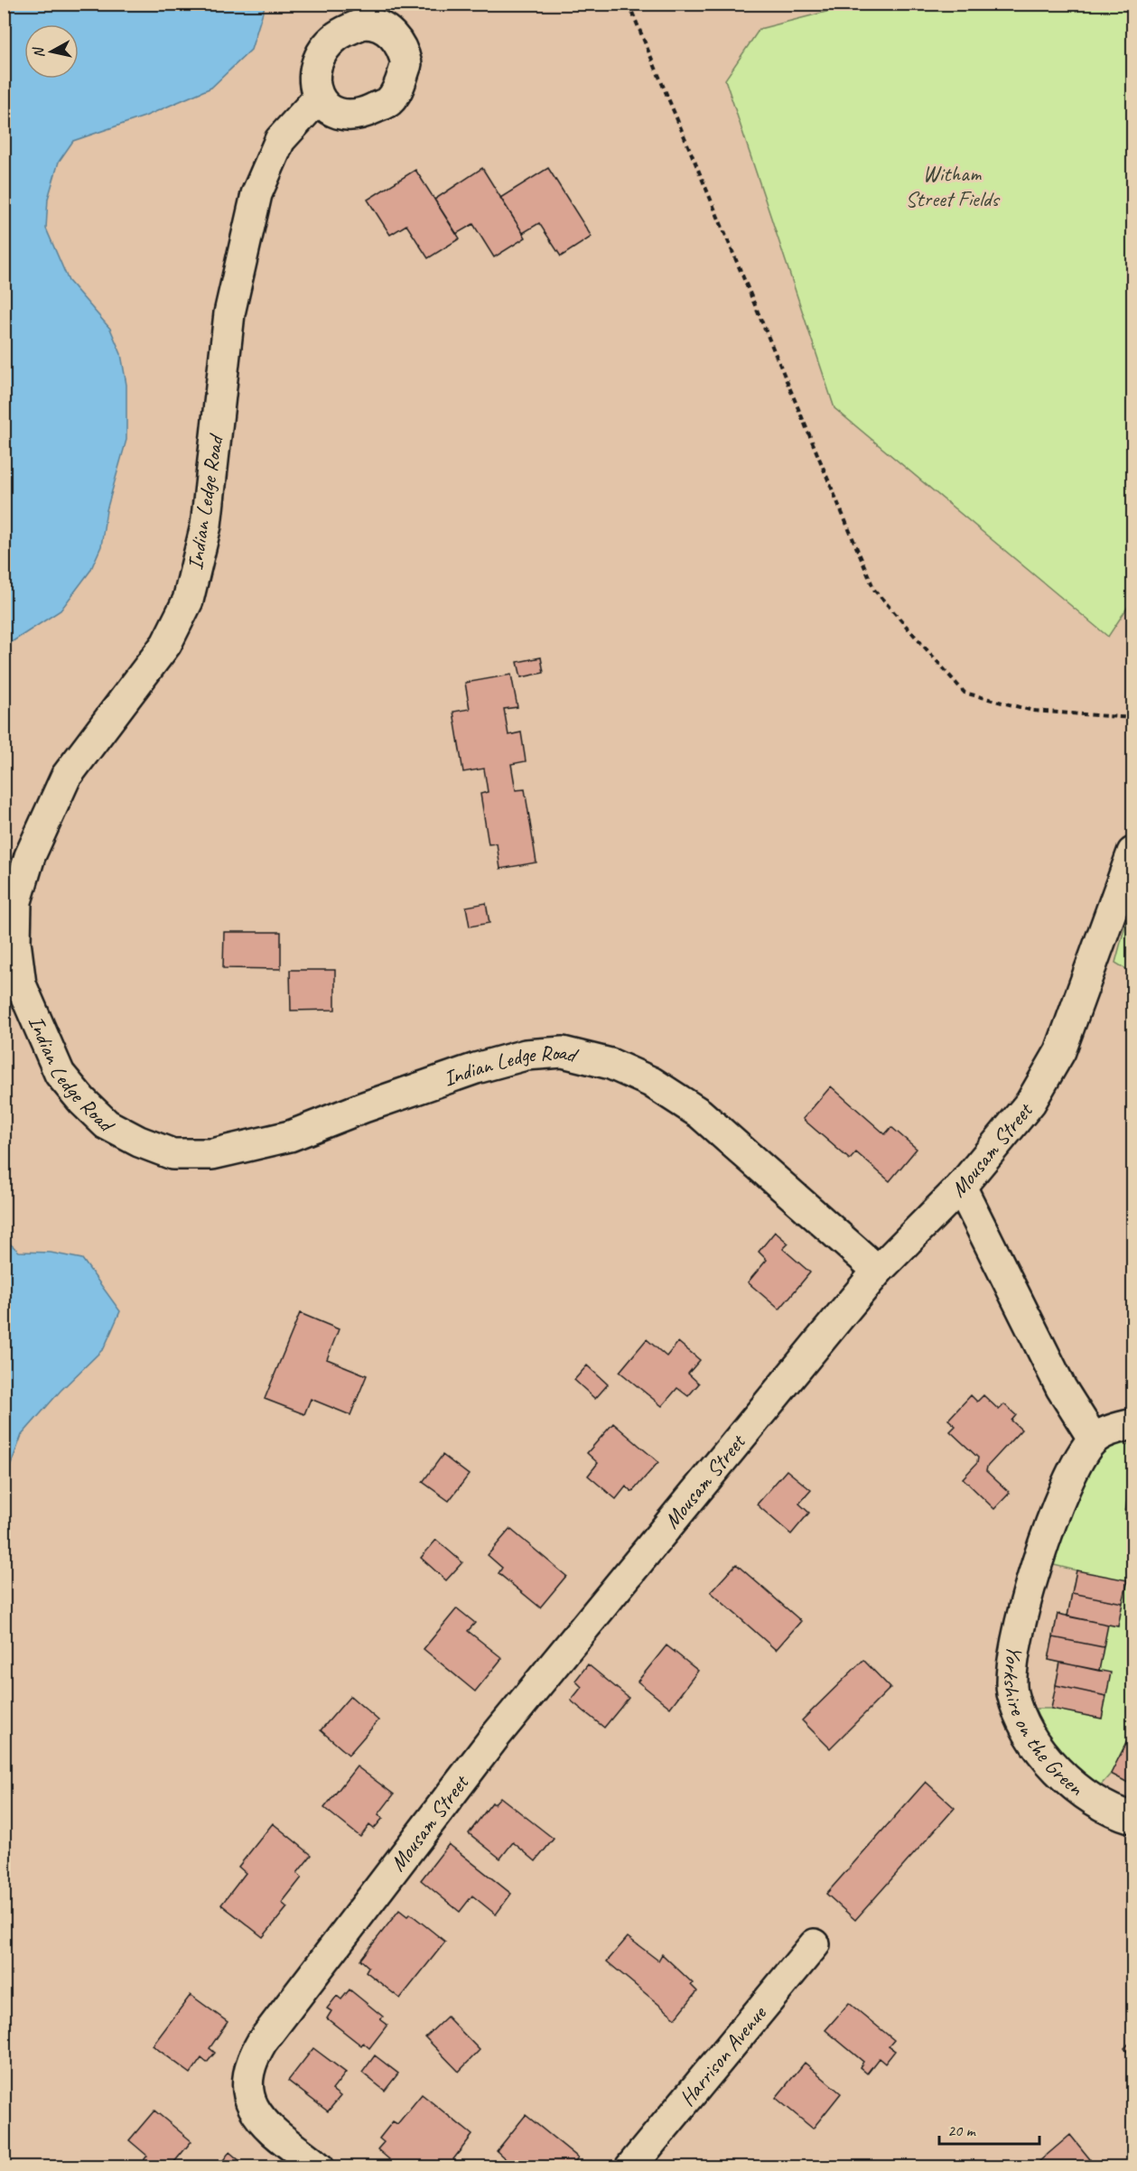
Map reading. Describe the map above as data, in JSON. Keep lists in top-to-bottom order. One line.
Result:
{"streets":{"street":["Indian Ledge Road","Mousam Street","Yorkshire on the Green","Harrison Avenue"]},"crossings":[["Indian Ledge Road","Mousam Street"]],"parks":["Witham Street Fields"],"scale_bar":"20 m","north":"left"}
